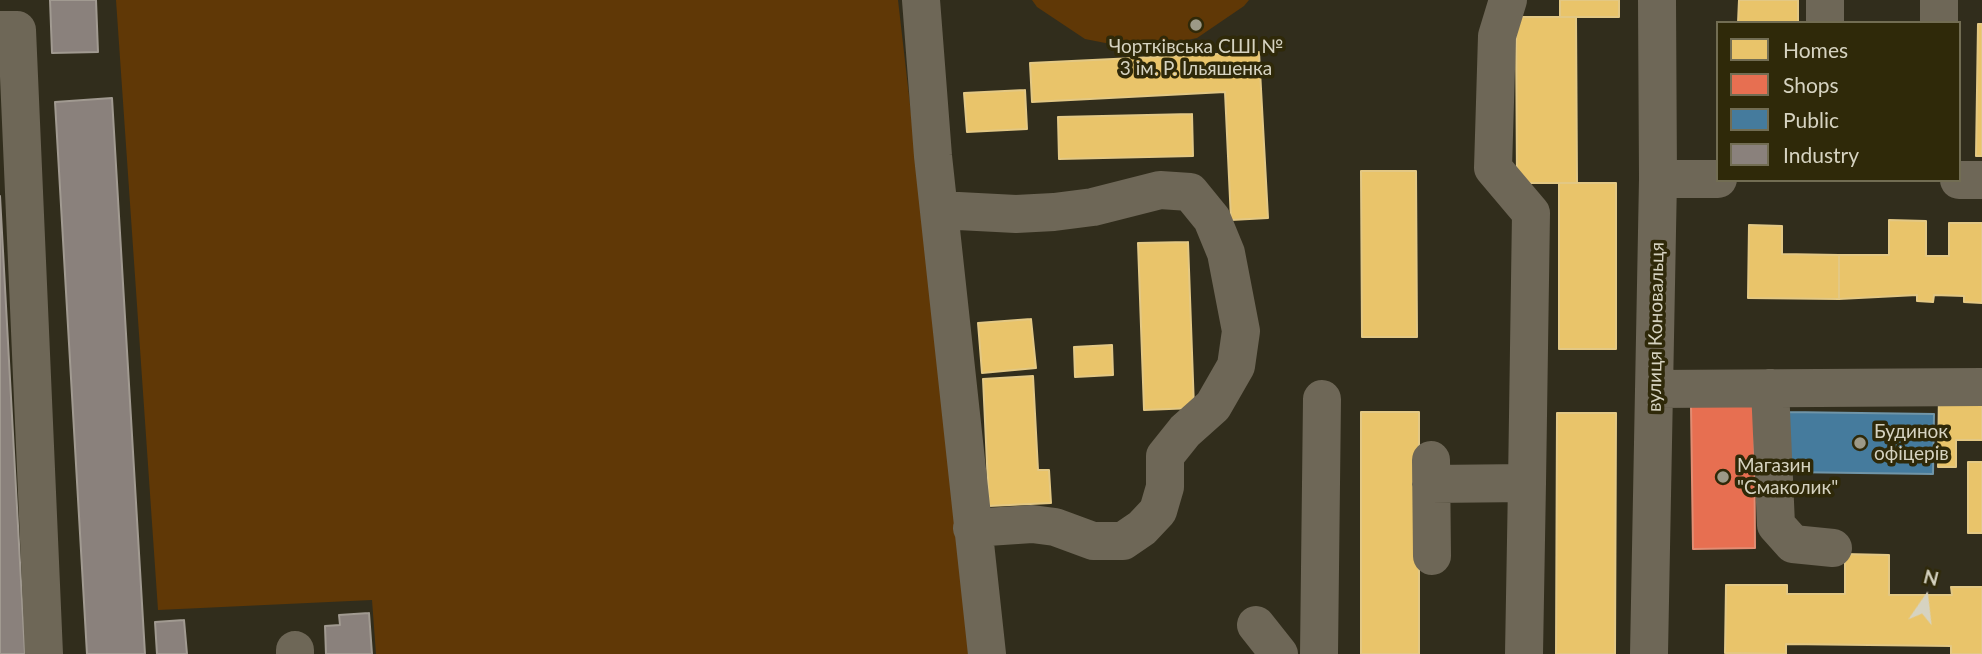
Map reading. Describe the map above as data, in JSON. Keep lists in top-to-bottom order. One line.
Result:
{"streets":{"street":["вулиця Коновальця"]},"places":["Чортківська СШІ № 3 ім. Р. Ільяшенка","Будинок офіцерів","Магазин \"Смаколик\""],"legend":["Homes","Shops","Public","Industry"],"north":"top"}
